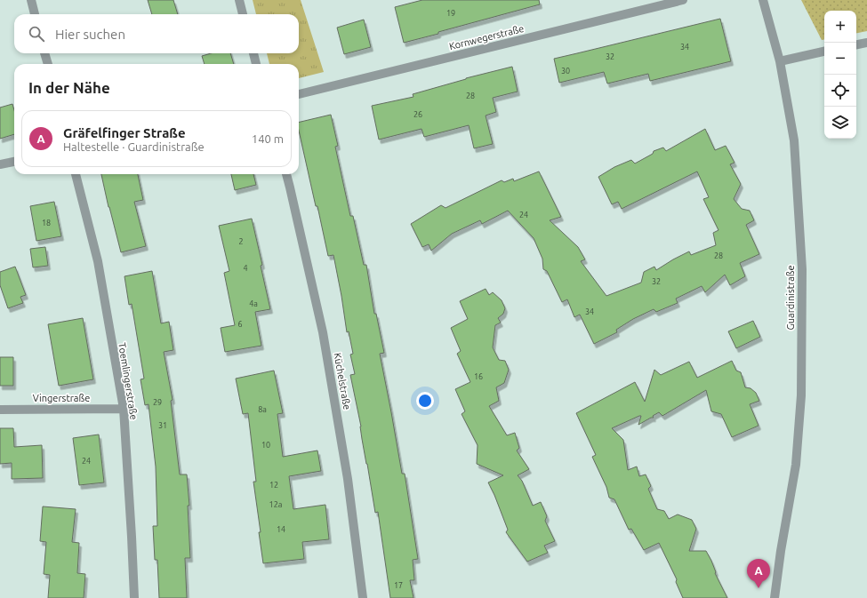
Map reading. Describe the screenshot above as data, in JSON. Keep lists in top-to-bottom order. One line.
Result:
{"streets":{"street":["Kornwegerstraße","Guardinistraße","Toemlingerstraße","Küchelstraße","Vingerstraße"]},"crossings":[["Toemlingerstraße","Vingerstraße"]],"house_numbers":["19","34","32","30","28","26","24","18","2","28","4","32","4a","34","6","16","29","8a","31","10","24","12","12a","14","17"],"page":{"map_buttons":["+","−"],"search":"Hier suchen","heading":"In der Nähe","list":[{"mark":"A","name":"Gräfelfinger Straße","note":"Haltestelle · Guardinistraße","value":"140 m"}],"pins":"A"}}
